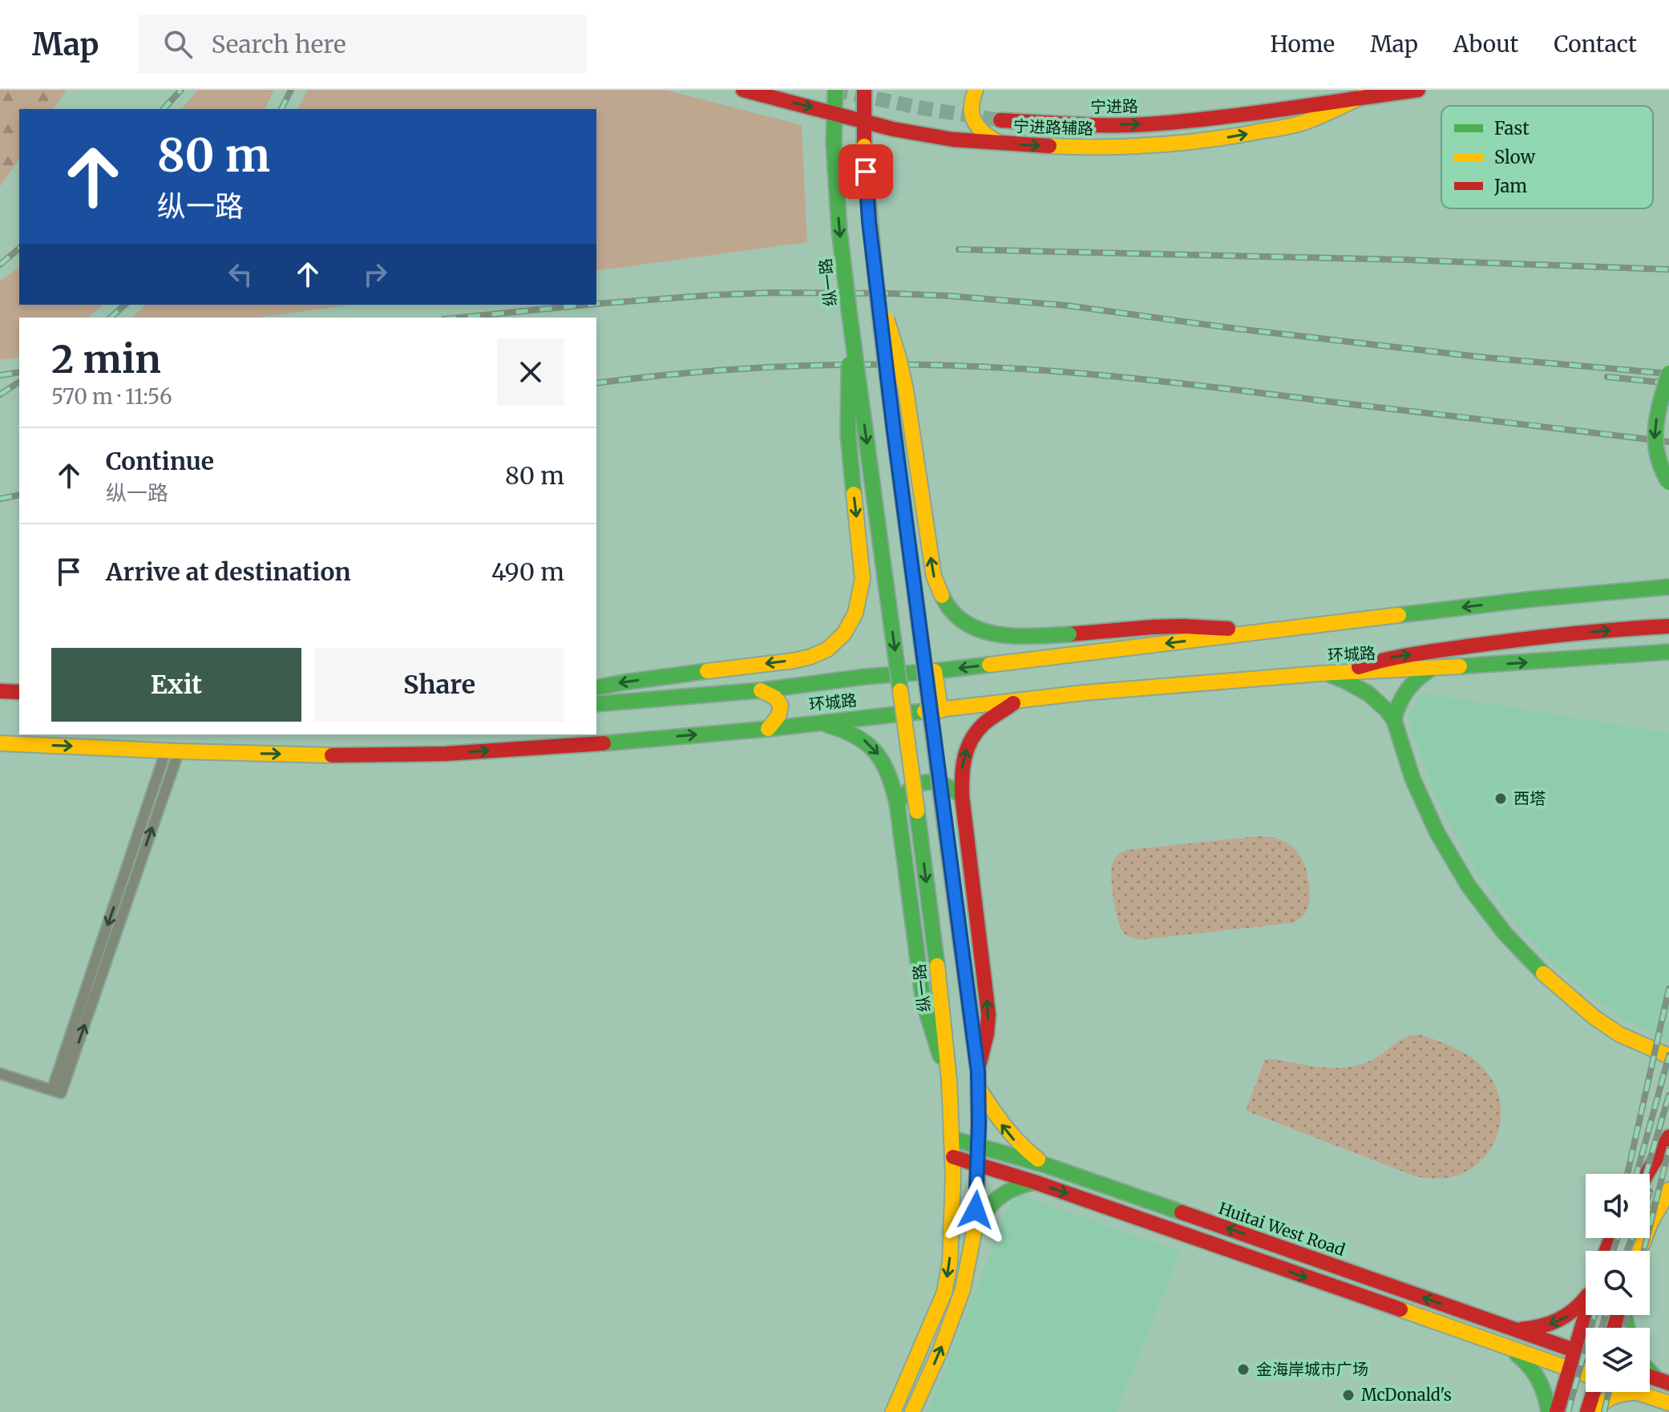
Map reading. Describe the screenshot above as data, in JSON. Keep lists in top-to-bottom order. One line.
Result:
{"streets":{"main road":["宁进路","宁进路辅路","纵一路","环城路","Huitai West Road"]},"crossings":[["宁进路","宁进路辅路"],["宁进路辅路","纵一路"]],"one_way":["宁进路","宁进路辅路"],"places":["西塔","金海岸城市广场","McDonald's"],"legend":["Fast","Slow","Jam"],"page":{"header":"Map","search":"Search here","nav":["Home","Map","About","Contact"],"turn":["80 m","纵一路"],"heading":["2 min","570 m · 11:56"],"list":[{"name":"Continue","note":"纵一路","value":"80 m"},{"name":"Arrive at destination","value":"490 m"}],"buttons":["Exit","Share"]}}
